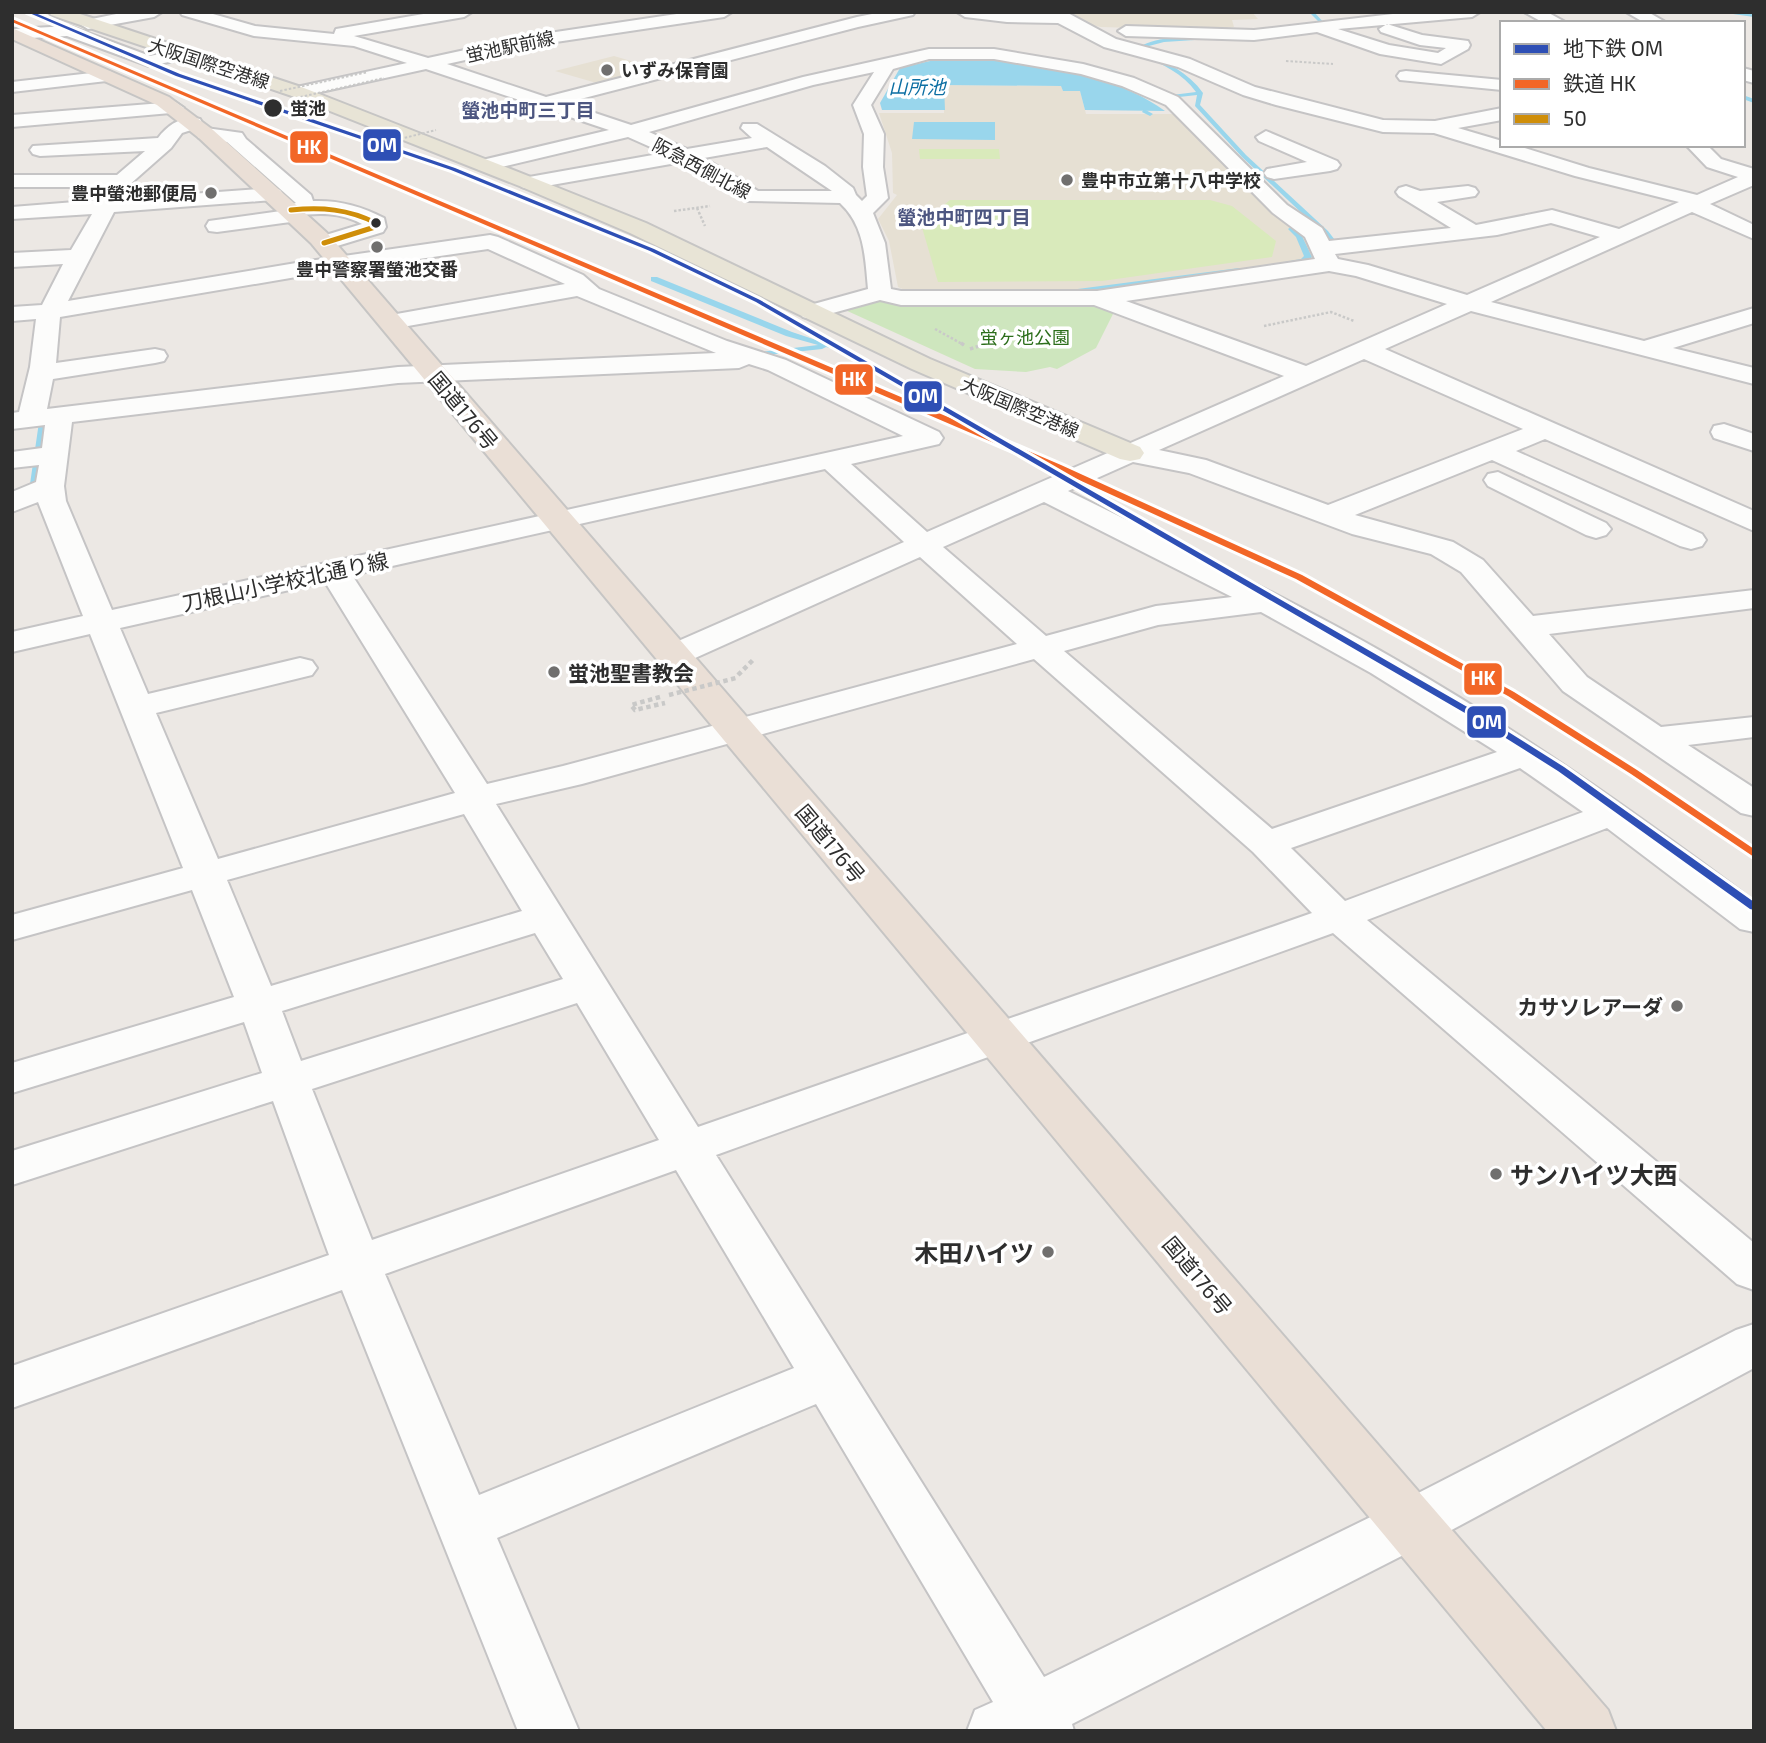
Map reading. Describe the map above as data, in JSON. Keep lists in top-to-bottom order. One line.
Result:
{"streets":{"highway":["国道176号"],"main road":["大阪国際空港線"],"street":["蛍池駅前線","阪急西側北線","刀根山小学校北通り線"]},"crossings":[["蛍池駅前線","大阪国際空港線"],["蛍池駅前線","阪急西側北線"],["国道176号","刀根山小学校北通り線"]],"districts":["螢池中町三丁目","螢池中町四丁目"],"water":["山所池"],"parks":["蛍ヶ池公園"],"places":["いずみ保育園","蛍池","豊中市立第十八中学校","豊中螢池郵便局","豊中警察署螢池交番","蛍池聖書教会","カサソレアーダ","サンハイツ大西","木田ハイツ"],"lines":["metro line OM","rail line HK","transit line 50"],"legend":["地下鉄 OM","鉄道 HK","50"]}
